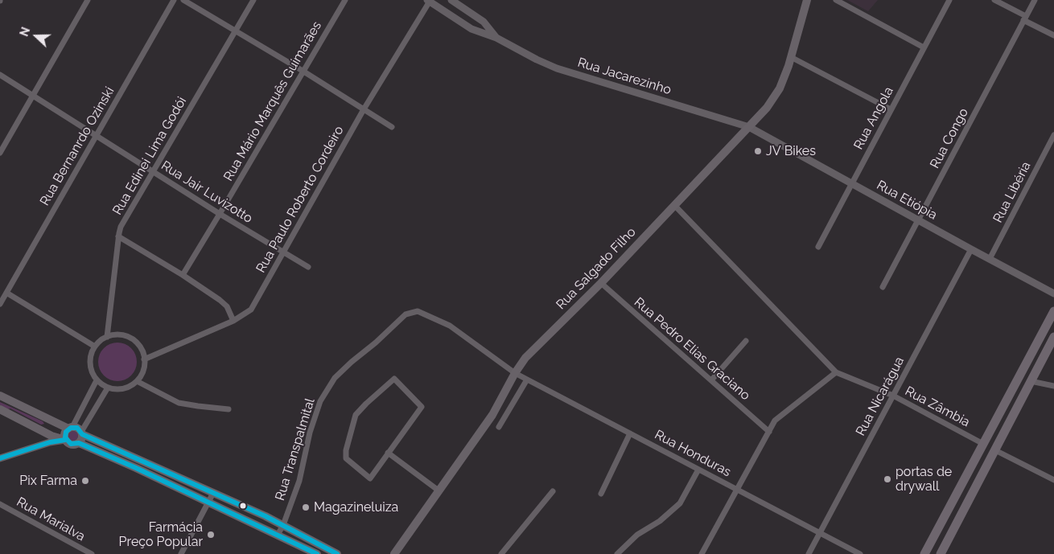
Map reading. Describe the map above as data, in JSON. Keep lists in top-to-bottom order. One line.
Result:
{"streets":{"main road":["Rua Salgado Filho"],"street":["Rua Jacarezinho","Rua Mário Marquês Guimarães","Rua Angola","Rua Congo","Rua Bernanrdo Ozinski","Rua Edinei Lima Godói","Rua Jair Luvizotto","Rua Libéria","Rua Paulo Roberto Cordeiro","Rua Etiópia","Rua Pedro Elias Graciano","Rua Nicarágua","Rua Zâmbia","Rua Transpalmital","Rua Honduras","Rua Marialva"]},"crossings":[["Rua Jacarezinho","Rua Paulo Roberto Cordeiro"],["Rua Jacarezinho","Rua Etiópia"],["Rua Jacarezinho","Rua Salgado Filho"],["Rua Mário Marquês Guimarães","Rua Jair Luvizotto"],["Rua Angola","Rua Etiópia"],["Rua Congo","Rua Etiópia"],["Rua Bernanrdo Ozinski","Rua Jair Luvizotto"],["Rua Edinei Lima Godói","Rua Jair Luvizotto"],["Rua Edinei Lima Godói","Rua Paulo Roberto Cordeiro"],["Rua Jair Luvizotto","Rua Paulo Roberto Cordeiro"],["Rua Libéria","Rua Etiópia"],["Rua Etiópia","Rua Salgado Filho"],["Rua Etiópia","Rua Nicarágua"],["Rua Salgado Filho","Rua Pedro Elias Graciano"],["Rua Salgado Filho","Rua Transpalmital"],["Rua Salgado Filho","Rua Honduras"],["Rua Nicarágua","Rua Zâmbia"],["Rua Nicarágua","Rua Honduras"],["Rua Transpalmital","Rua Honduras"]],"places":["JV Bikes","portas de drywall","Pix Farma","Magazineluiza","Farmácia Preço Popular"],"north":"left"}
